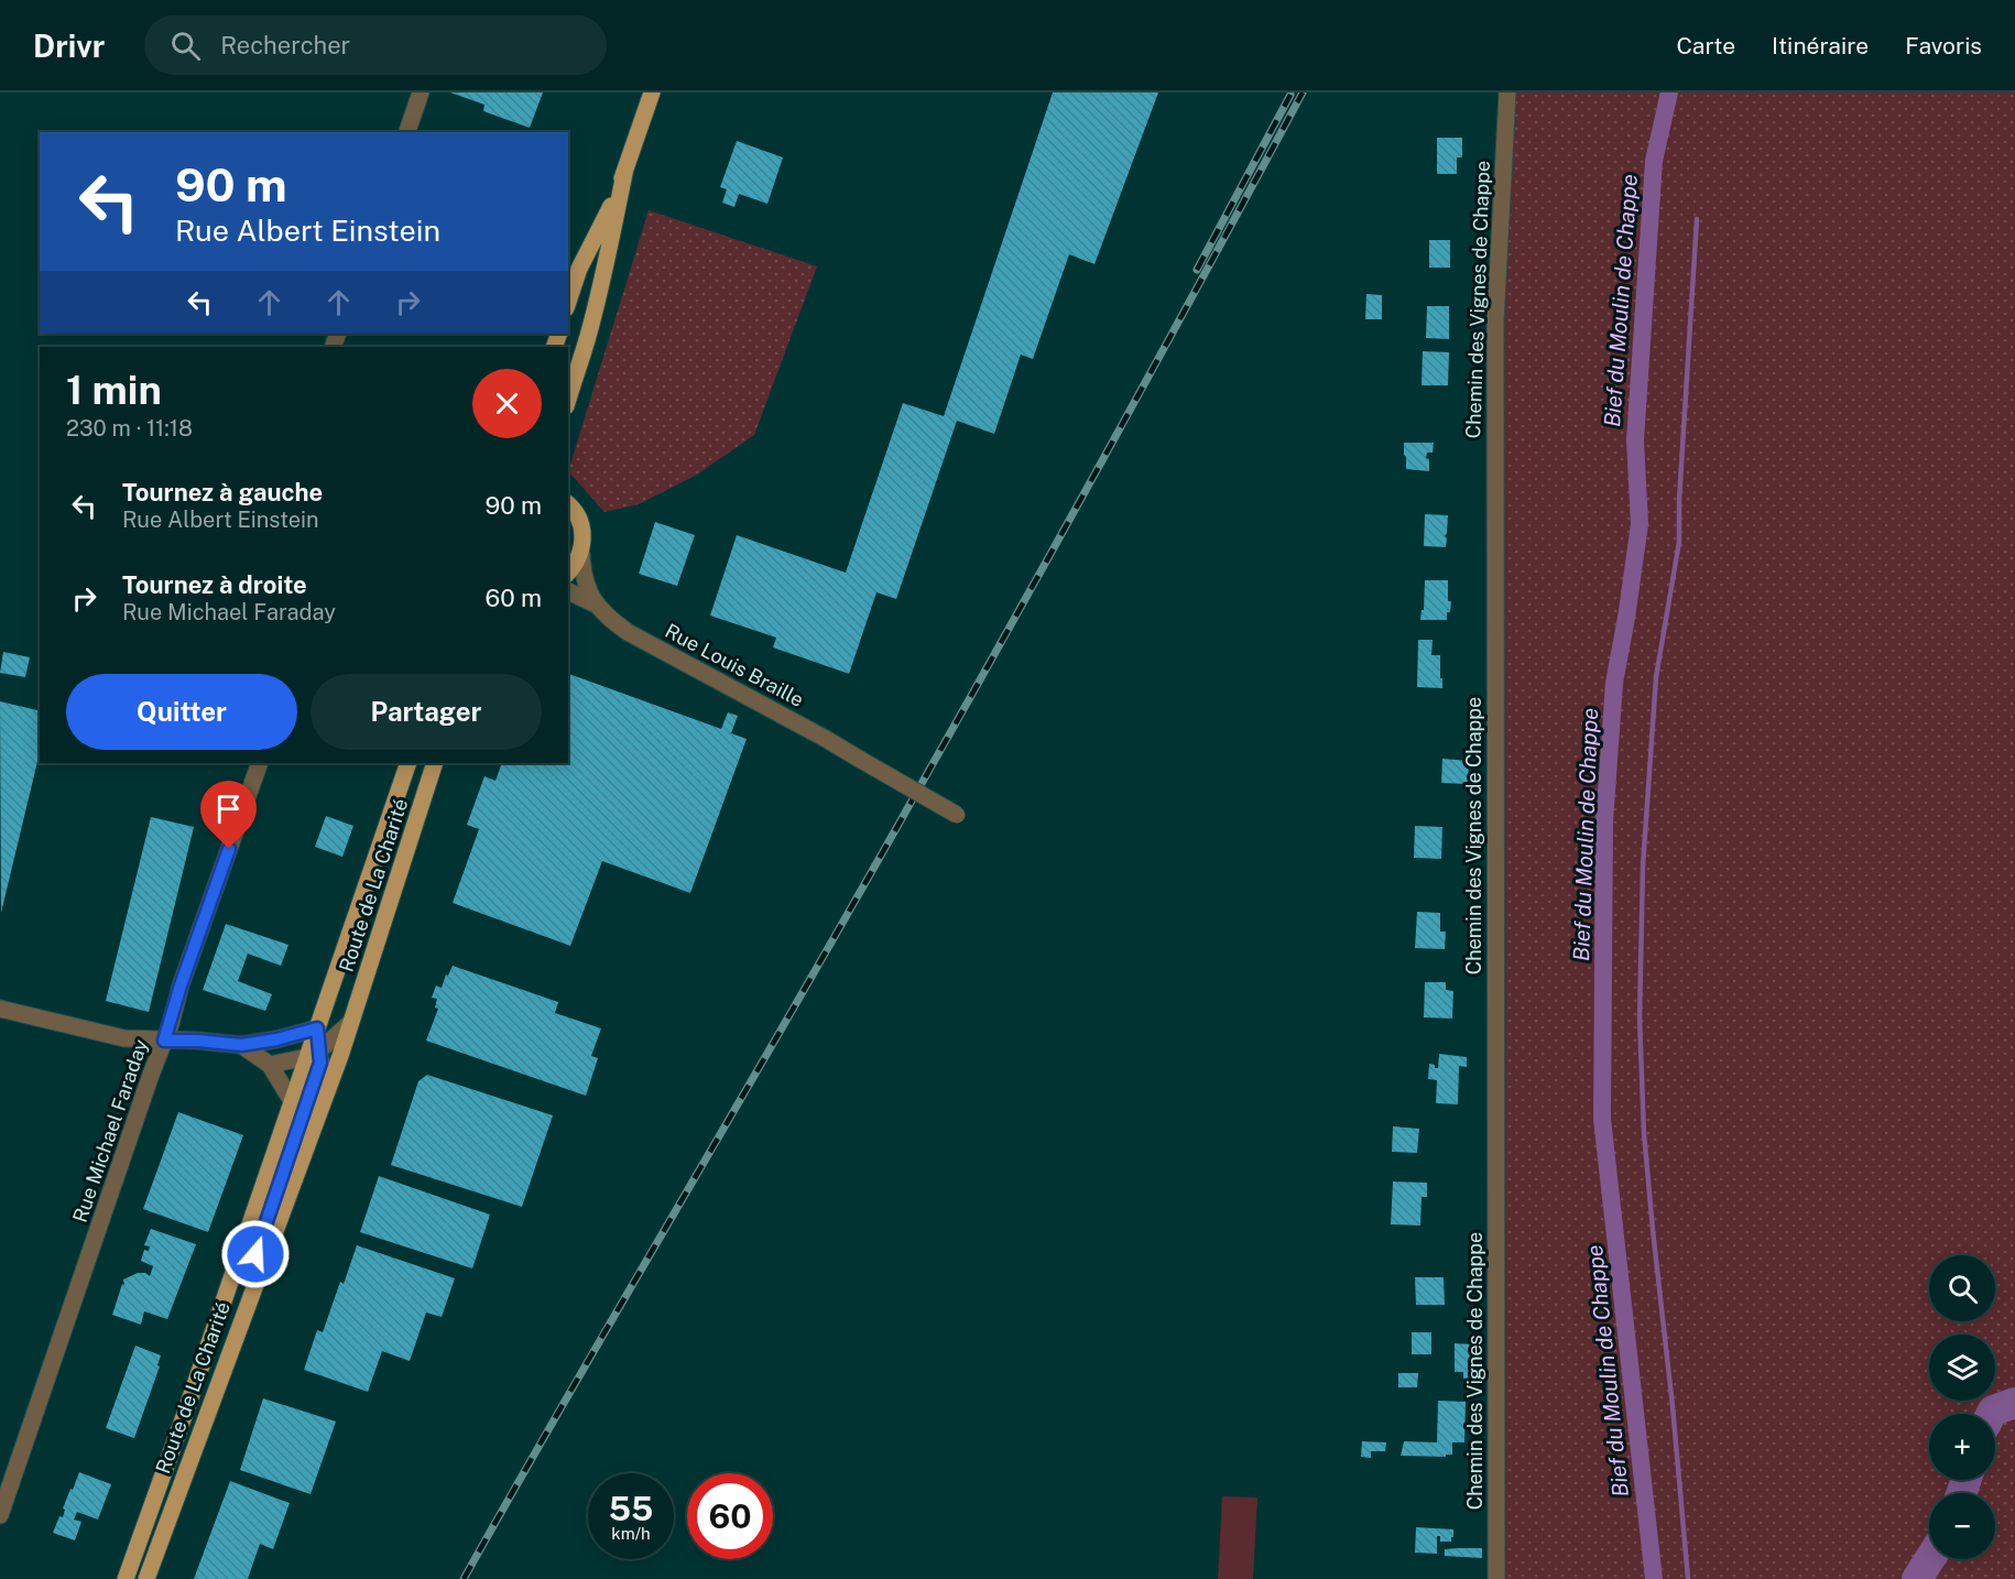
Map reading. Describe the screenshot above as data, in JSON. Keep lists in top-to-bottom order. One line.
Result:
{"streets":{"main road":["Route de La Charité"],"street":["Chemin des Vignes de Chappe","Rue Louis Braille","Rue Michael Faraday"]},"water":["Bief du Moulin de Chappe"],"page":{"header":"Drivr","search":"Rechercher","nav":["Carte","Itinéraire","Favoris"],"turn":["90 m","Rue Albert Einstein"],"heading":["1 min","230 m · 11:18"],"list":[{"name":"Tournez à gauche","note":"Rue Albert Einstein","value":"90 m"},{"name":"Tournez à droite","note":"Rue Michael Faraday","value":"60 m"}],"buttons":["Quitter","Partager"],"map_buttons":["+","−"],"speed":"55 km/h","limit":"60"}}
